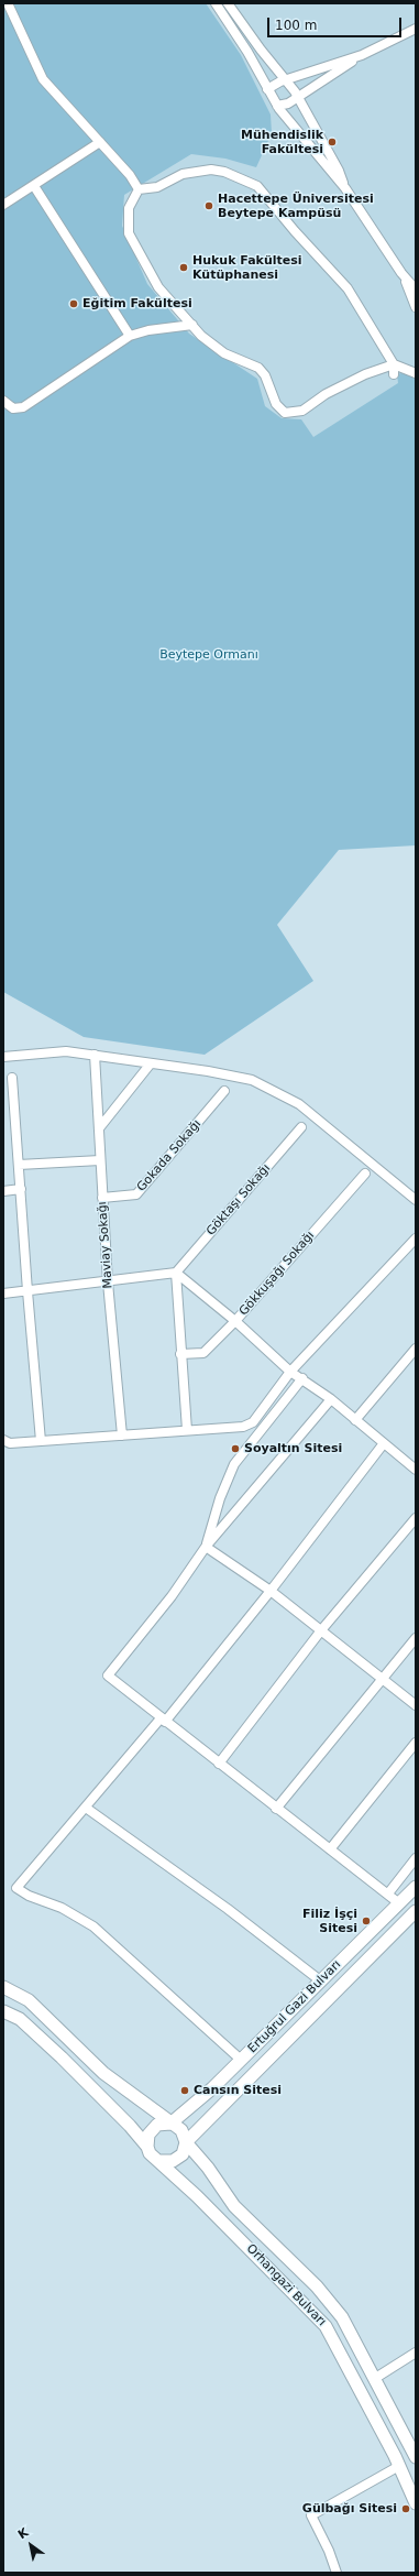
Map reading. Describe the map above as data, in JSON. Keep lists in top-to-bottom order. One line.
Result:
{"streets":{"main road":["Ertuğrul Gazi Bulvarı","Orhangazi Bulvarı"],"street":["Gokada Sokağı","Göktaşı Sokağı","Maviay Sokağı","Gökkuşağı Sokağı"]},"crossings":[["Gokada Sokağı","Maviay Sokağı"],["Ertuğrul Gazi Bulvarı","Orhangazi Bulvarı"]],"parks":["Beytepe Ormanı"],"places":["Mühendislik Fakültesi","Hacettepe Üniversitesi Beytepe Kampüsü","Hukuk Fakültesi Kütüphanesi","Eğitim Fakültesi","Soyaltın Sitesi","Filiz İşçi Sitesi","Cansın Sitesi","Gülbağı Sitesi"],"scale_bar":"100 m","north":"top left"}
